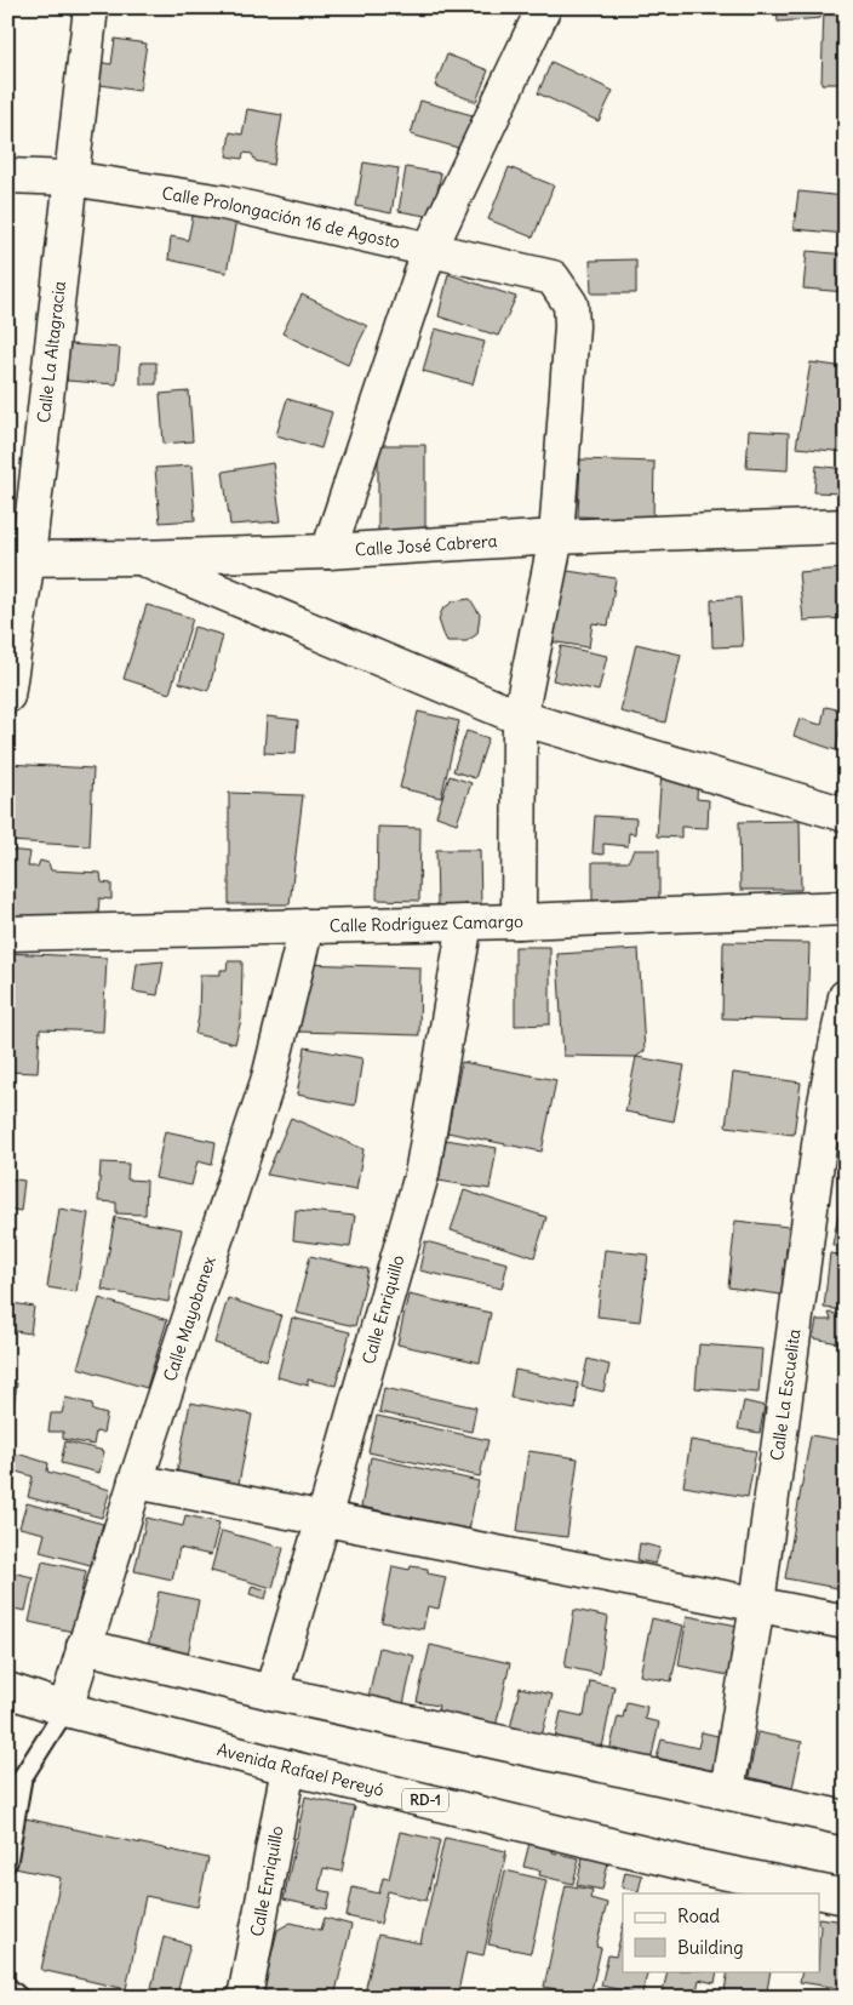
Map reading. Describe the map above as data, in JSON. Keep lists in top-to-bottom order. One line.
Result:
{"streets":{"street":["Calle Prolongación 16 de Agosto","Calle La Altagracia","Calle José Cabrera","Calle Rodríguez Camargo","Calle Enriquillo","Calle Mayobanex","Calle La Escuelita","Avenida Rafael Pereyó","RD-1"]},"crossings":[["Calle Prolongación 16 de Agosto","Calle La Altagracia"],["Calle Prolongación 16 de Agosto","Calle José Cabrera"],["Calle La Altagracia","Calle José Cabrera"],["Calle Rodríguez Camargo","Calle Enriquillo"],["Calle Rodríguez Camargo","Calle Mayobanex"],["Calle Enriquillo","Avenida Rafael Pereyó"],["Calle Mayobanex","Avenida Rafael Pereyó"]],"legend":["Road","Building"]}
